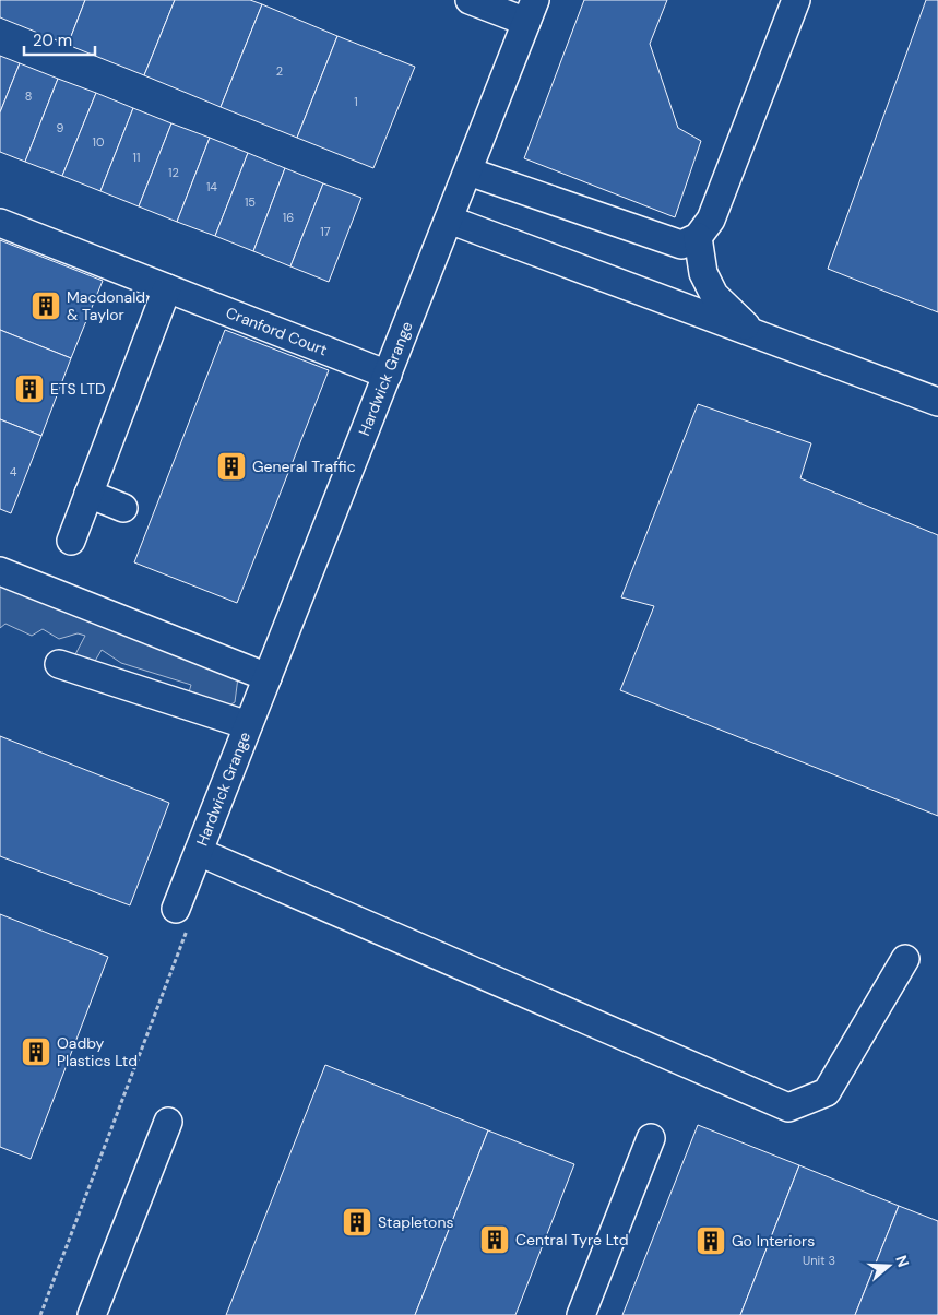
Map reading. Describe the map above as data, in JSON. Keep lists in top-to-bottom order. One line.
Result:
{"streets":{"street":["Cranford Court","Hardwick Grange"]},"crossings":[["Cranford Court","Hardwick Grange"]],"places":{"building":["Macdonald & Taylor","ETS LTD","General Traffic","Oadby Plastics Ltd","Stapletons","Central Tyre Ltd","Go Interiors"]},"house_numbers":["2","8","1","9","10","11","12","14","15","16","17","4","Unit 3"],"scale_bar":"20 m","north":"right"}
